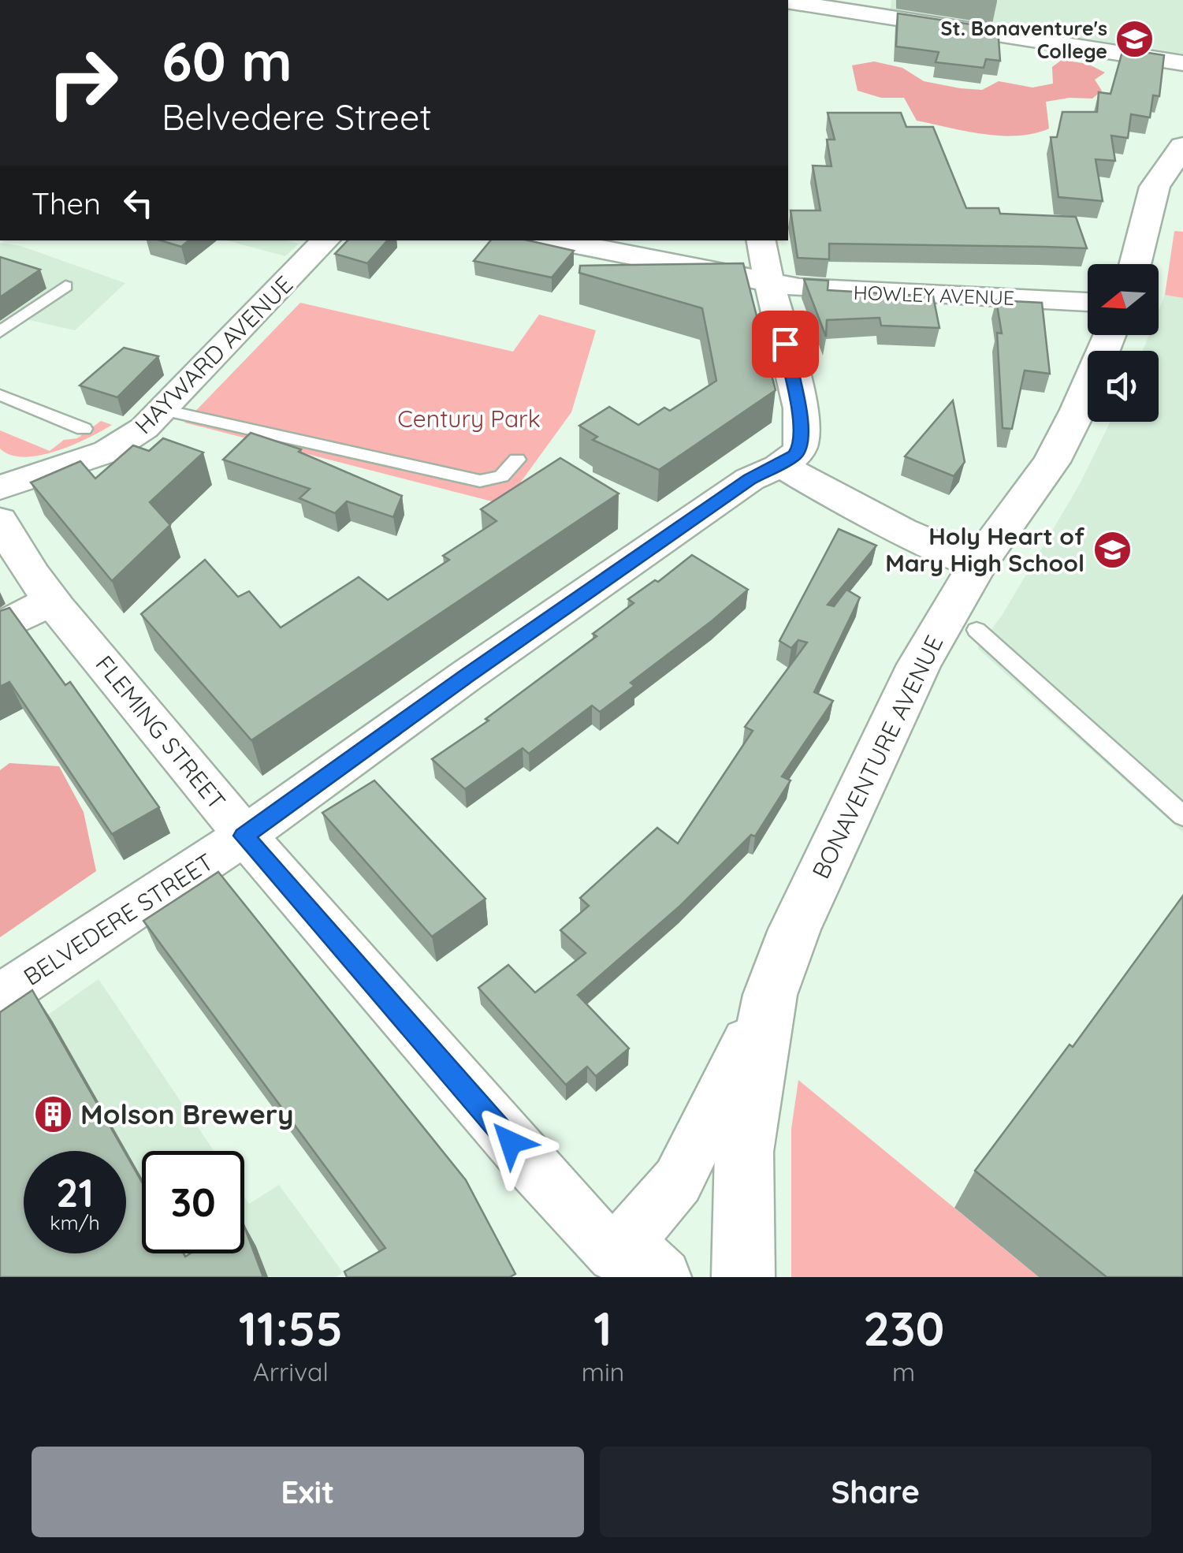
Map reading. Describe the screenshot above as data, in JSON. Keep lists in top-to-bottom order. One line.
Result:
{"streets":{"street":["HOWLEY AVENUE","HAYWARD AVENUE","FLEMING STREET","BONAVENTURE AVENUE","BELVEDERE STREET"]},"crossings":[["FLEMING STREET","BONAVENTURE AVENUE"],["FLEMING STREET","BELVEDERE STREET"]],"parks":["Century Park"],"places":{"school or university":["St. Bonaventure's College","Holy Heart of Mary High School"],"building":["Molson Brewery"]},"north":"left","page":{"turn":["60 m","Belvedere Street"],"then":"Then","speed":"21 km/h","limit":"30","eta":["11:55","Arrival","1","min","230","m"],"buttons":["Exit","Share"]}}
